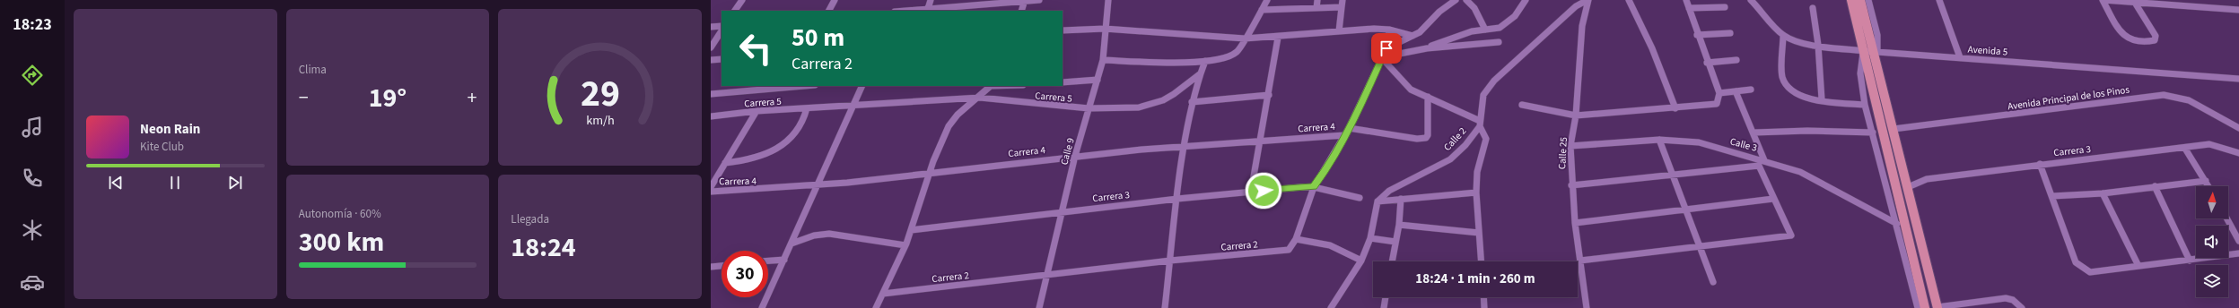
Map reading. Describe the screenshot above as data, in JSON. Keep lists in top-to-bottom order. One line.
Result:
{"streets":{"street":["Avenida 5","Carrera 5","Avenida Principal de los Pinos","Carrera 4","Calle 2","Calle 3","Carrera 3","Calle 9","Calle 25","Carrera 2"]},"crossings":[["Carrera 5","Calle 9"],["Carrera 4","Calle 9"],["Carrera 4","Carrera 2"],["Calle 2","Calle 25"],["Calle 3","Calle 25"],["Carrera 3","Calle 9"],["Carrera 3","Carrera 2"],["Calle 9","Carrera 2"]],"north":"top","page":{"tabs":"18:23","tile":["Clima",["Autonomía · 60%","300 km"],["Llegada","18:24"]],"turn":["50 m","Carrera 2"],"heat":["−","19°","+"],"song":["Neon Rain","Kite Club"],"limit":"30","trip":"18:24 · 1 min · 260 m","gauge":["29","km/h"]}}
